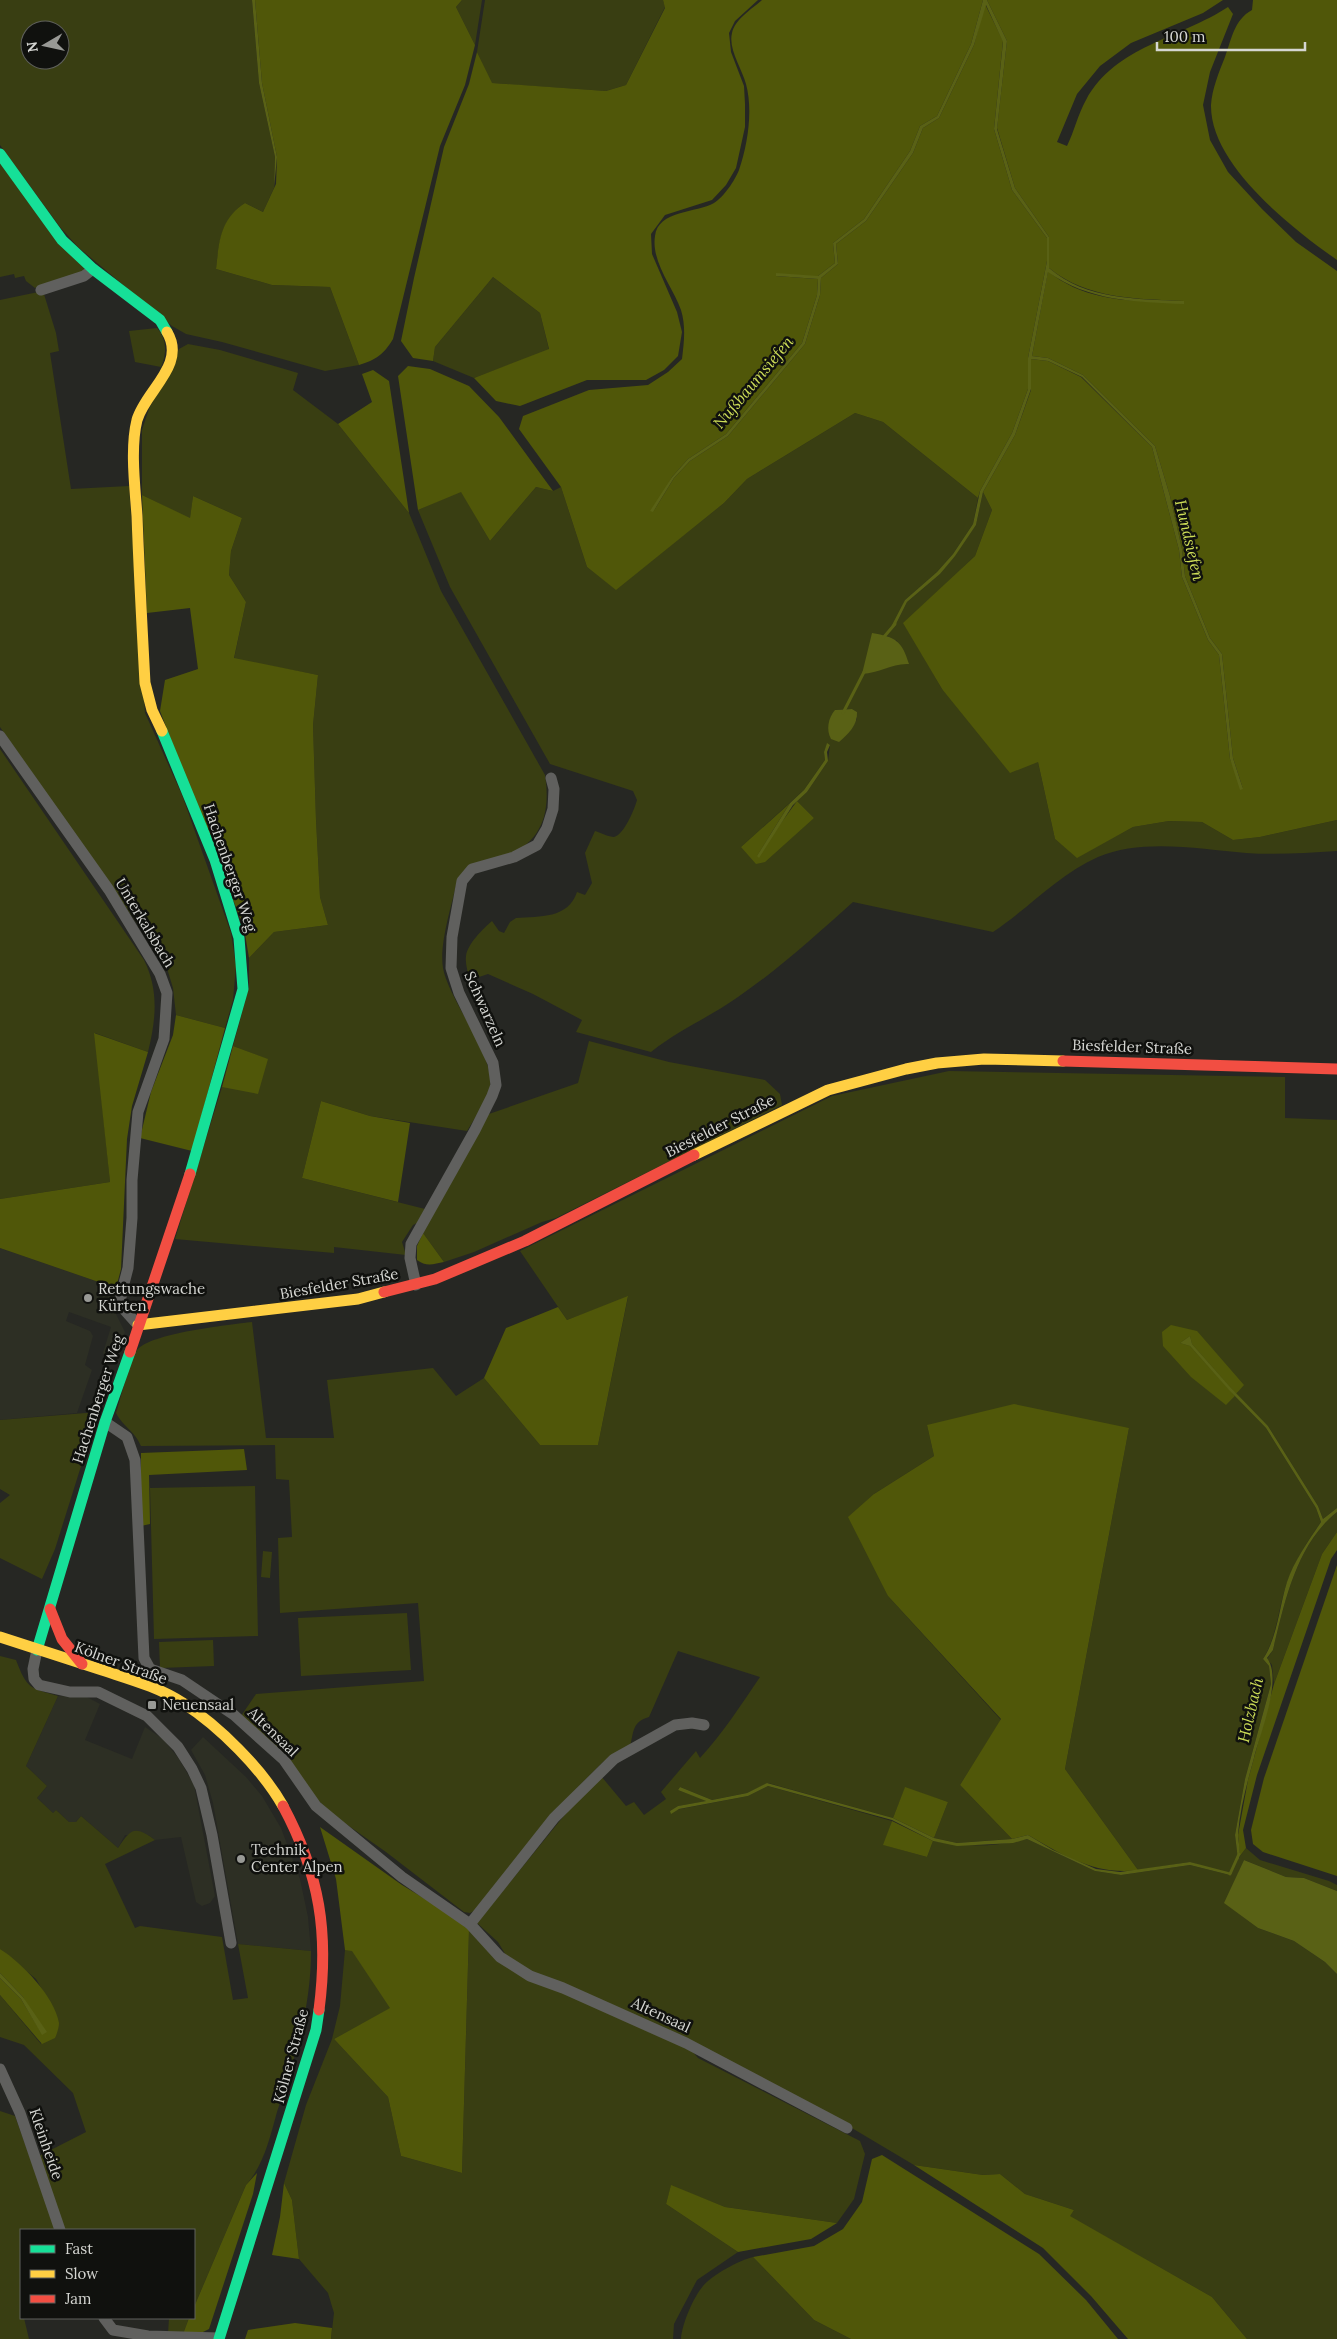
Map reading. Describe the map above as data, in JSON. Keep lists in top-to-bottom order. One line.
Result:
{"streets":{"street":["Hachenberger Weg","Unterkalsbach","Schwarzeln","Biesfelder Straße","Kölner Straße","Altensaal","Kleinheide"]},"crossings":[["Hachenberger Weg","Unterkalsbach"],["Hachenberger Weg","Biesfelder Straße"],["Hachenberger Weg","Kölner Straße"],["Hachenberger Weg","Altensaal"],["Unterkalsbach","Biesfelder Straße"],["Schwarzeln","Biesfelder Straße"]],"water":["Nußbaumsiefen","Hundsiefen","Holzbach"],"places":{"other":["Rettungswache Kürten","Technik Center Alpen"],"transit":["Neuensaal"]},"legend":["Fast","Slow","Jam"],"scale_bar":"100 m","north":"left"}
